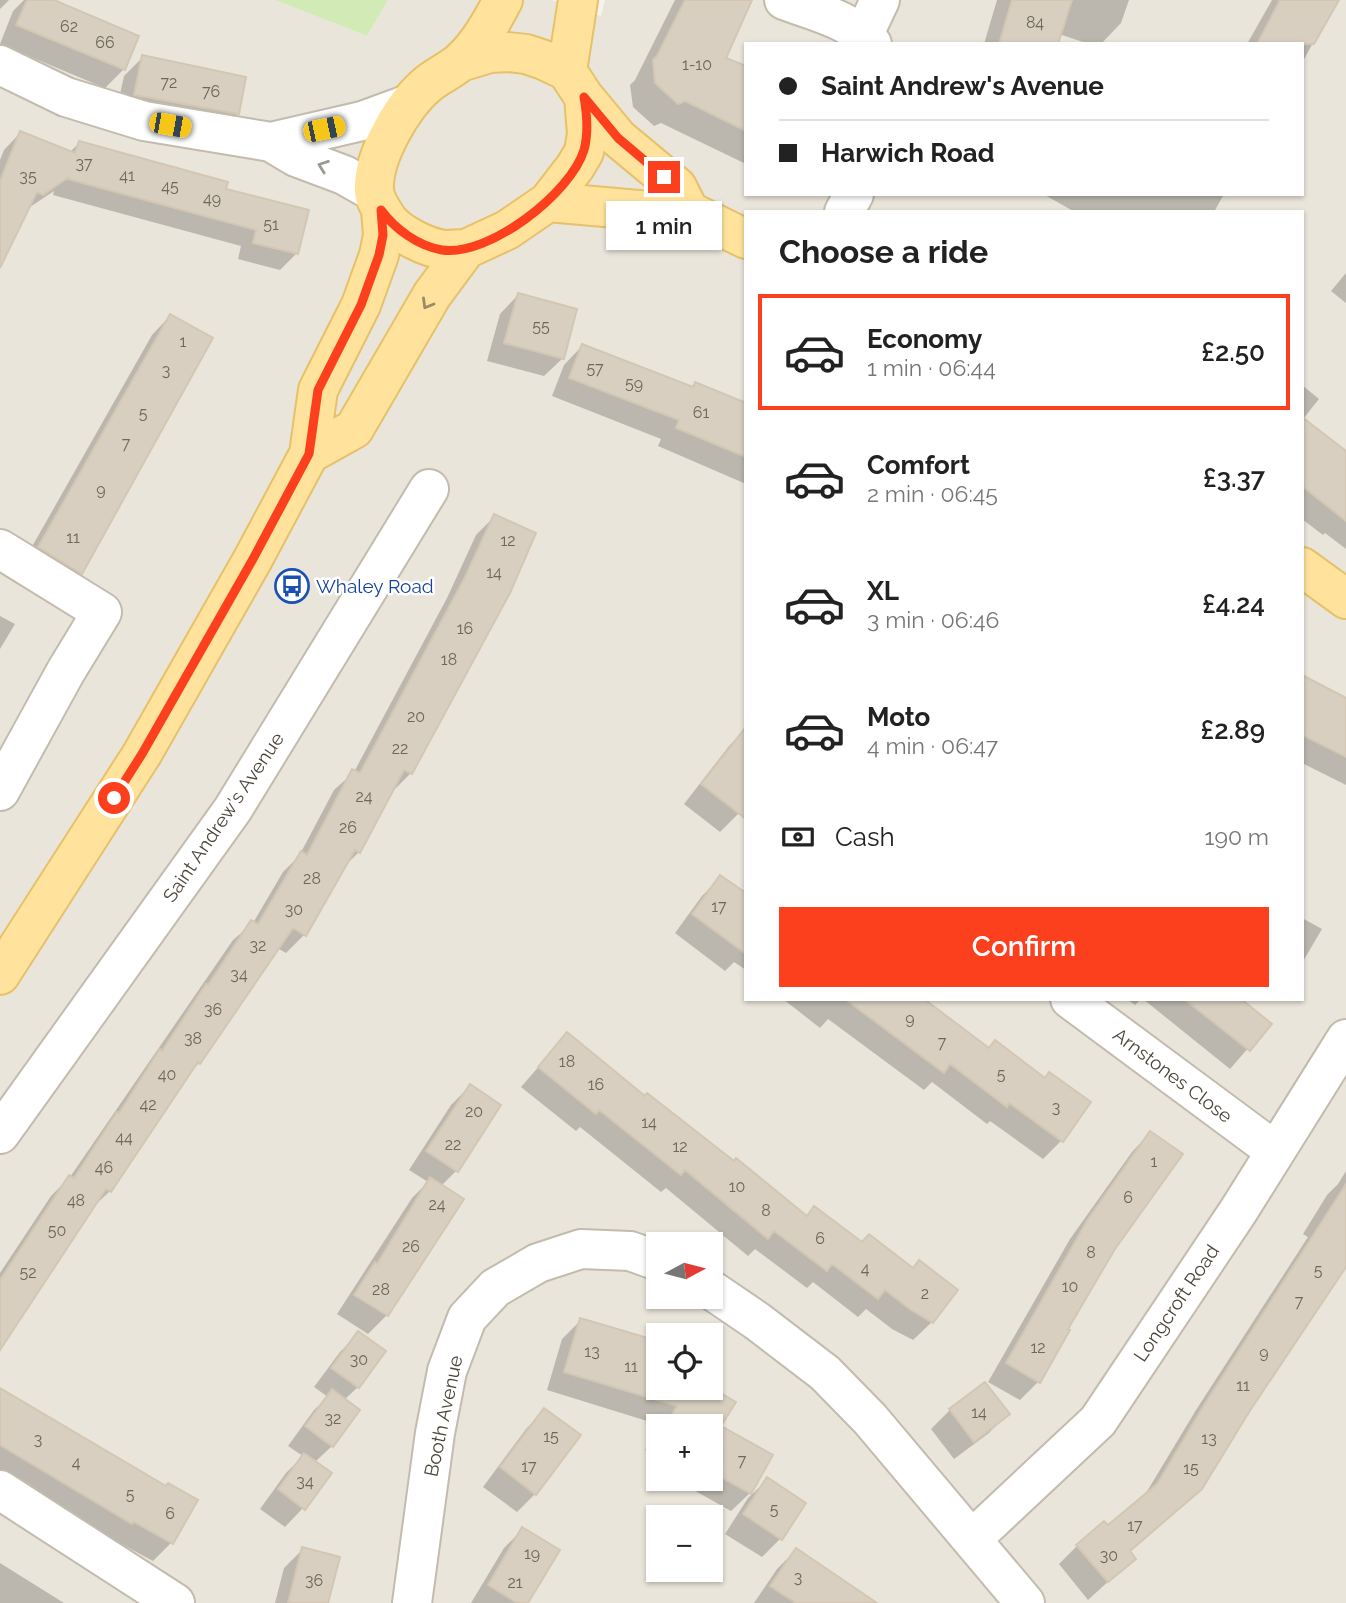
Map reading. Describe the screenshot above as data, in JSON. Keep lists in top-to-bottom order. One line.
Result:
{"streets":{"street":["Saint Andrew's Avenue","Arnstones Close","Longcroft Road","Booth Avenue"]},"crossings":[["Arnstones Close","Longcroft Road"]],"places":{"bus stop":["Whaley Road"]},"house_numbers":["84","62","66","1-10","72","76","37","41","35","45","49","51","55","1","57","3","59","61","5","7","9","11","12","14","16","18","20","22","24","26","28","17","30","32","34","36","9","38","7","18","40","5","16","42","3","20","14","44","22","12","1","46","10","6","48","24","8","50","6","26","8","4","5","52","10","28","2","7","12","13","9","30","11","11","14","32","15","13","3","7","4","17","15","34","5","5","6","17","19","30","3","36","21"],"north":"right","page":{"banner":["Saint Andrew's Avenue","Harwich Road"],"bubble":"1 min","heading":"Choose a ride","list":[{"name":"Economy","note":"1 min · 06:44","value":"£2.50"},{"name":"Comfort","note":"2 min · 06:45","value":"£3.37"},{"name":"XL","note":"3 min · 06:46","value":"£4.24"},{"name":"Moto","note":"4 min · 06:47","value":"£2.89"}],"pay":["Cash","190 m"],"buttons":"Confirm","map_buttons":["+","−"]}}
